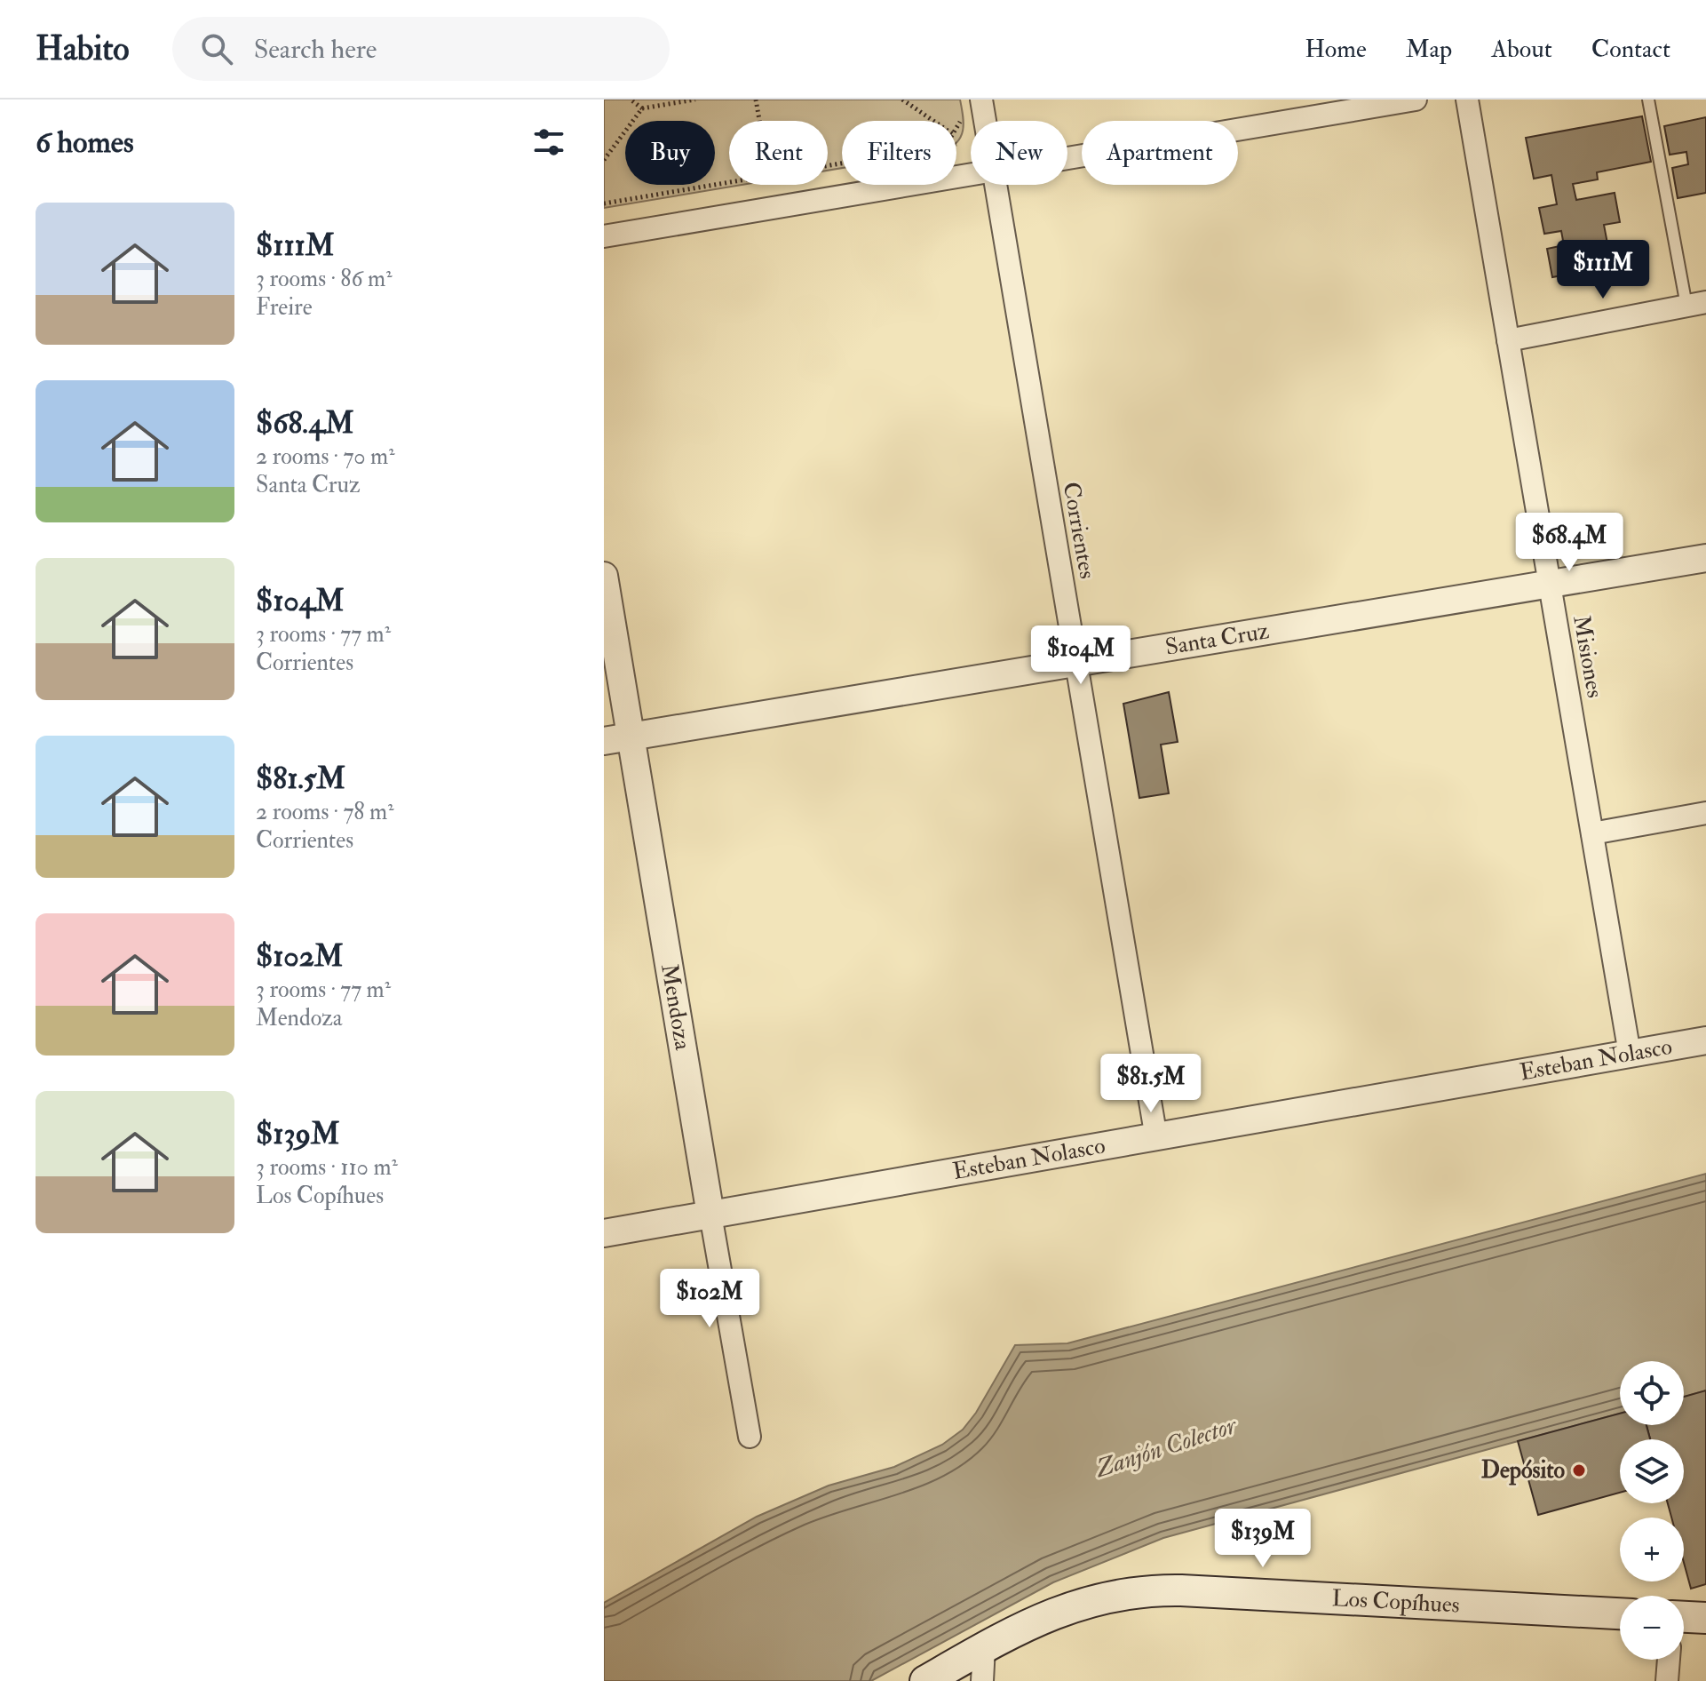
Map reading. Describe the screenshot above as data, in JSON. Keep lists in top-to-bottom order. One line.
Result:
{"streets":{"main road":["Los Copíhues"],"street":["Corrientes","Santa Cruz","Misiones","Mendoza","Esteban Nolasco"]},"crossings":[["Corrientes","Santa Cruz"],["Corrientes","Esteban Nolasco"],["Santa Cruz","Misiones"],["Santa Cruz","Mendoza"],["Misiones","Esteban Nolasco"],["Mendoza","Esteban Nolasco"]],"water":["Zanjón Colector"],"places":["Depósito"],"page":{"header":"Habito","search":"Search here","nav":["Home","Map","About","Contact"],"heading":"6 homes","chip":["Buy","Rent","Filters","New","Apartment"],"list":[{"name":"$111M","note":"3 rooms · 86 m² · Freire"},{"name":"$68.4M","note":"2 rooms · 70 m² · Santa Cruz"},{"name":"$104M","note":"3 rooms · 77 m² · Corrientes"},{"name":"$81.5M","note":"2 rooms · 78 m² · Corrientes"},{"name":"$102M","note":"3 rooms · 77 m² · Mendoza"},{"name":"$139M","note":"3 rooms · 110 m² · Los Copíhues"}],"price":["$111M","$68.4M","$104M","$81.5M","$102M","$139M"],"map_buttons":["+","−"]}}
